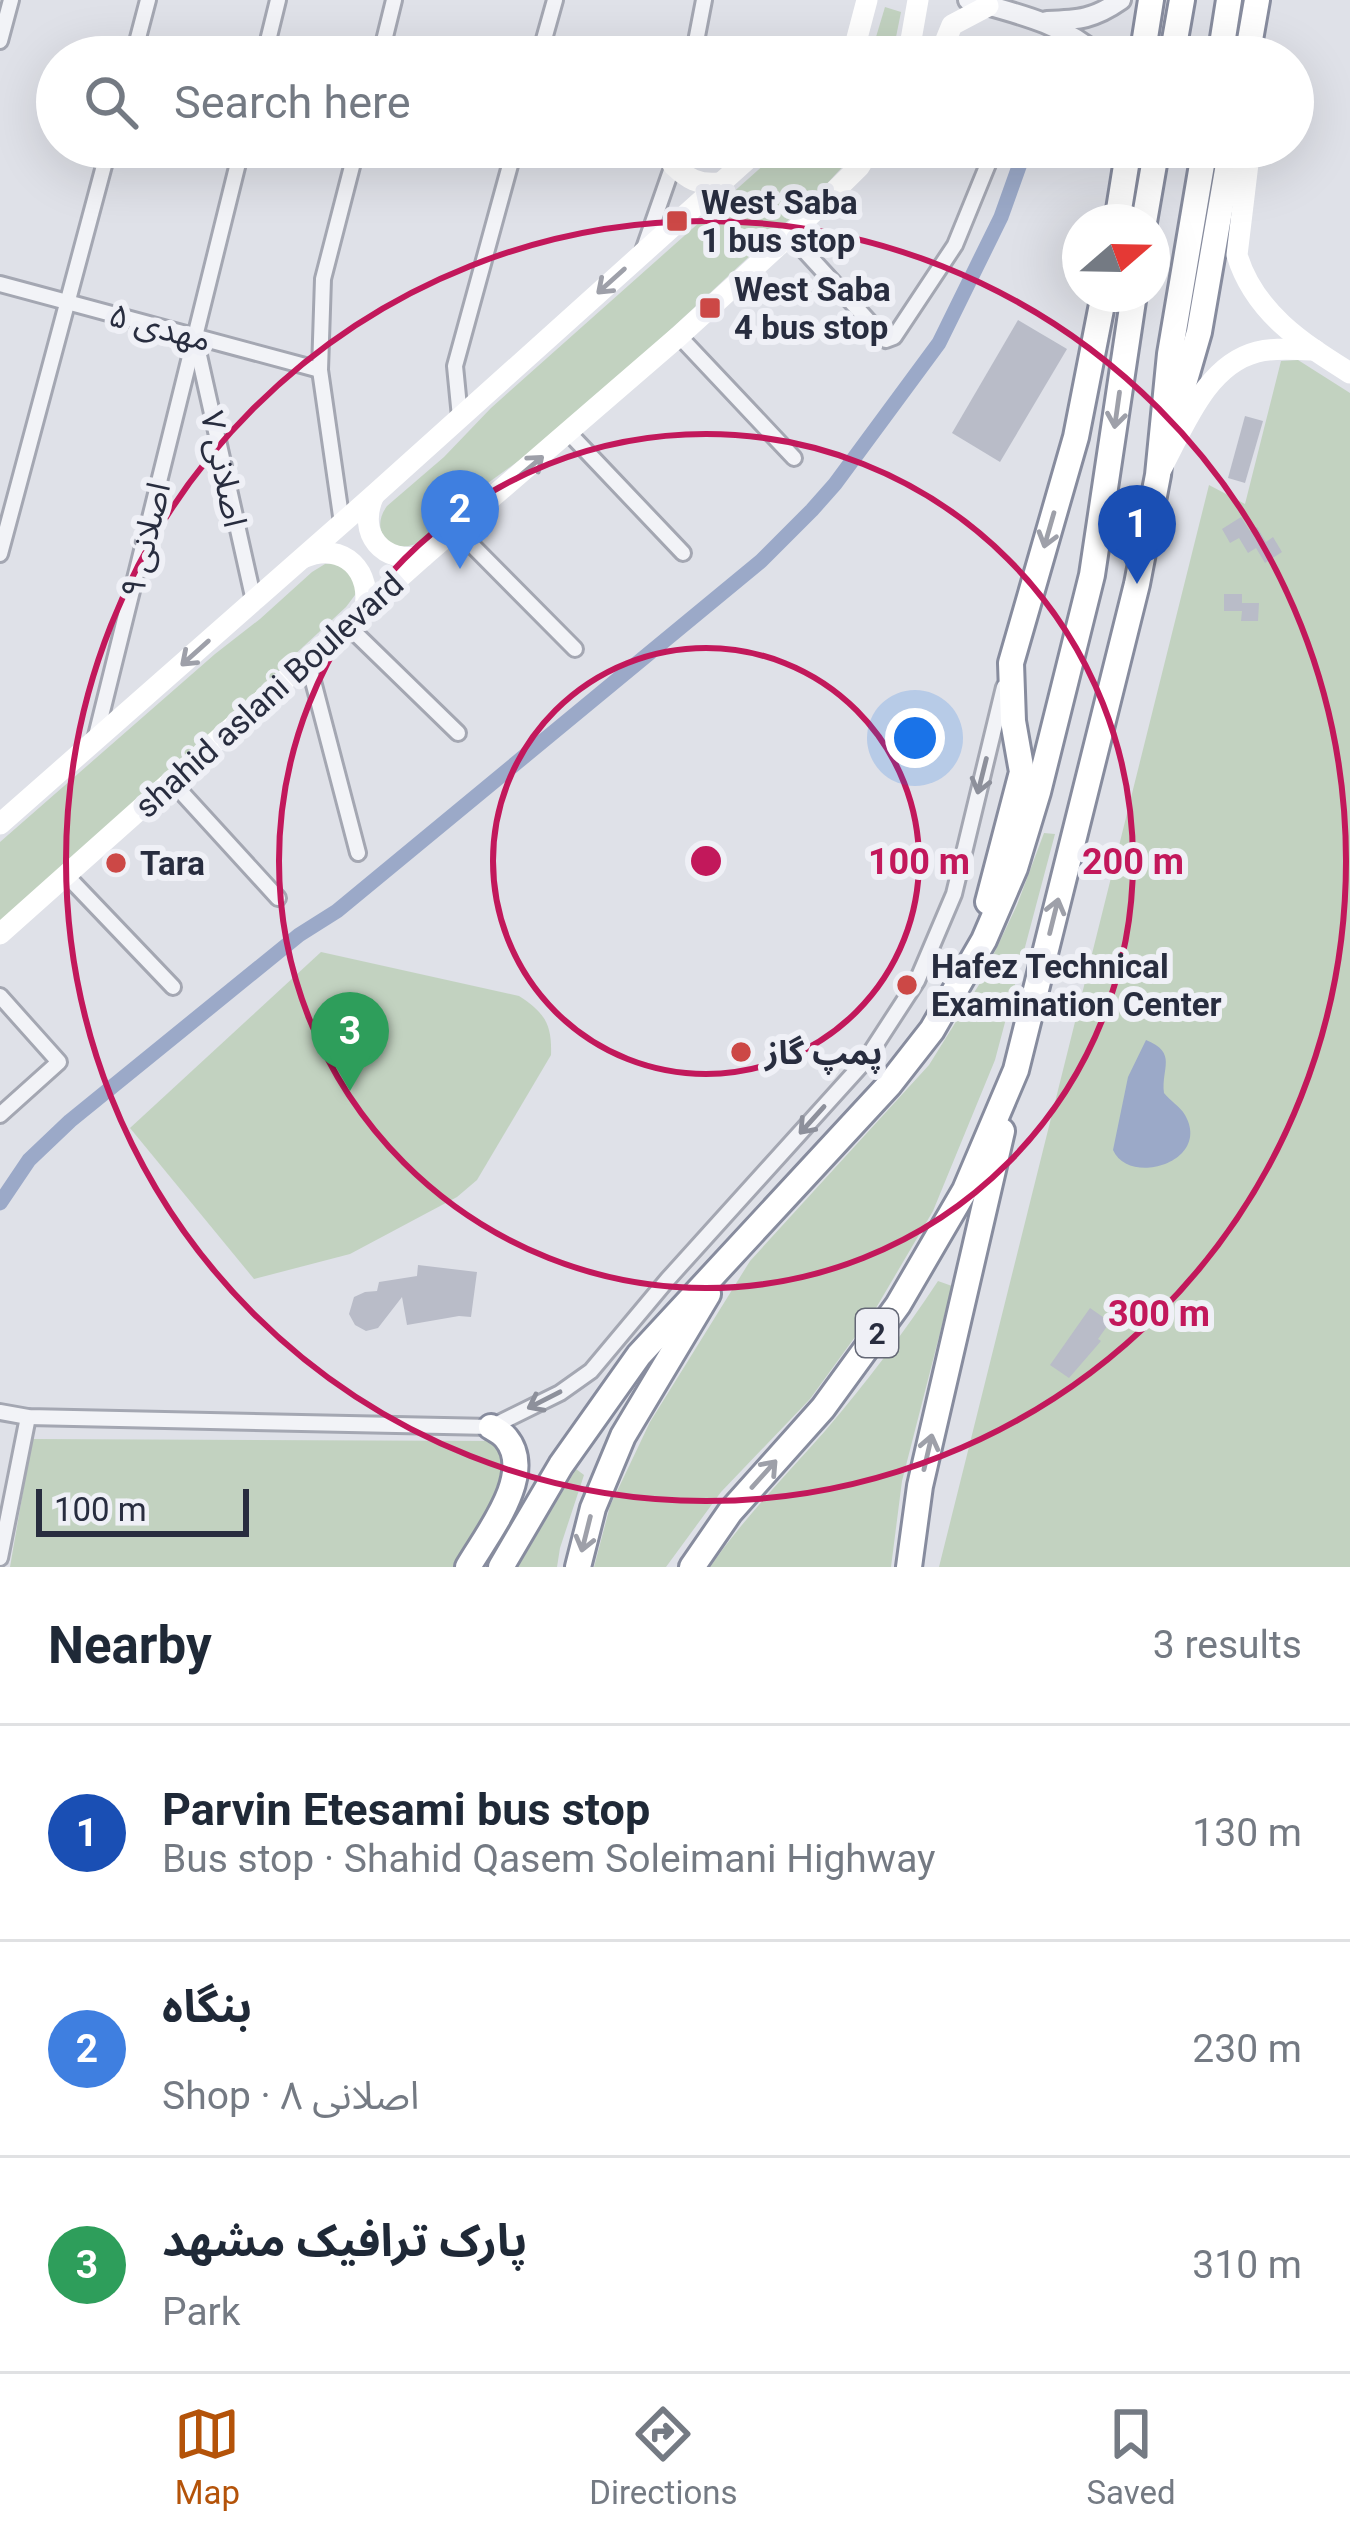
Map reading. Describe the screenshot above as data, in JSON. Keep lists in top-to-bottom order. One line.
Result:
{"streets":{"highway":["2"],"main road":["shahid aslani Boulevard"],"street":["مهدی ۵","اصلانی ۷","اصلانی ۹"]},"crossings":[["مهدی ۵","اصلانی ۷"],["مهدی ۵","اصلانی ۹"],["اصلانی ۷","اصلانی ۹"]],"places":{"transit":["West Saba 1 bus stop","West Saba 4 bus stop"],"other":["Tara","Hafez Technical Examination Center","پمپ گاز"]},"scale_bar":"100 m","north":"right","page":{"search":"Search here","pins":["2","1","3"],"scale":"100 m","heading":["Nearby","3 results"],"list":[{"mark":"1","name":"Parvin Etesami bus stop","note":"Bus stop · Shahid Qasem Soleimani Highway","value":"130 m"},{"mark":"2","name":"بنگاه","note":"Shop · اصلانی ۸","value":"230 m"},{"mark":"3","name":"پارک ترافیک مشهد","note":"Park","value":"310 m"}],"nav":["Map","Directions","Saved"]},"rings":["100 m","200 m","300 m"]}
